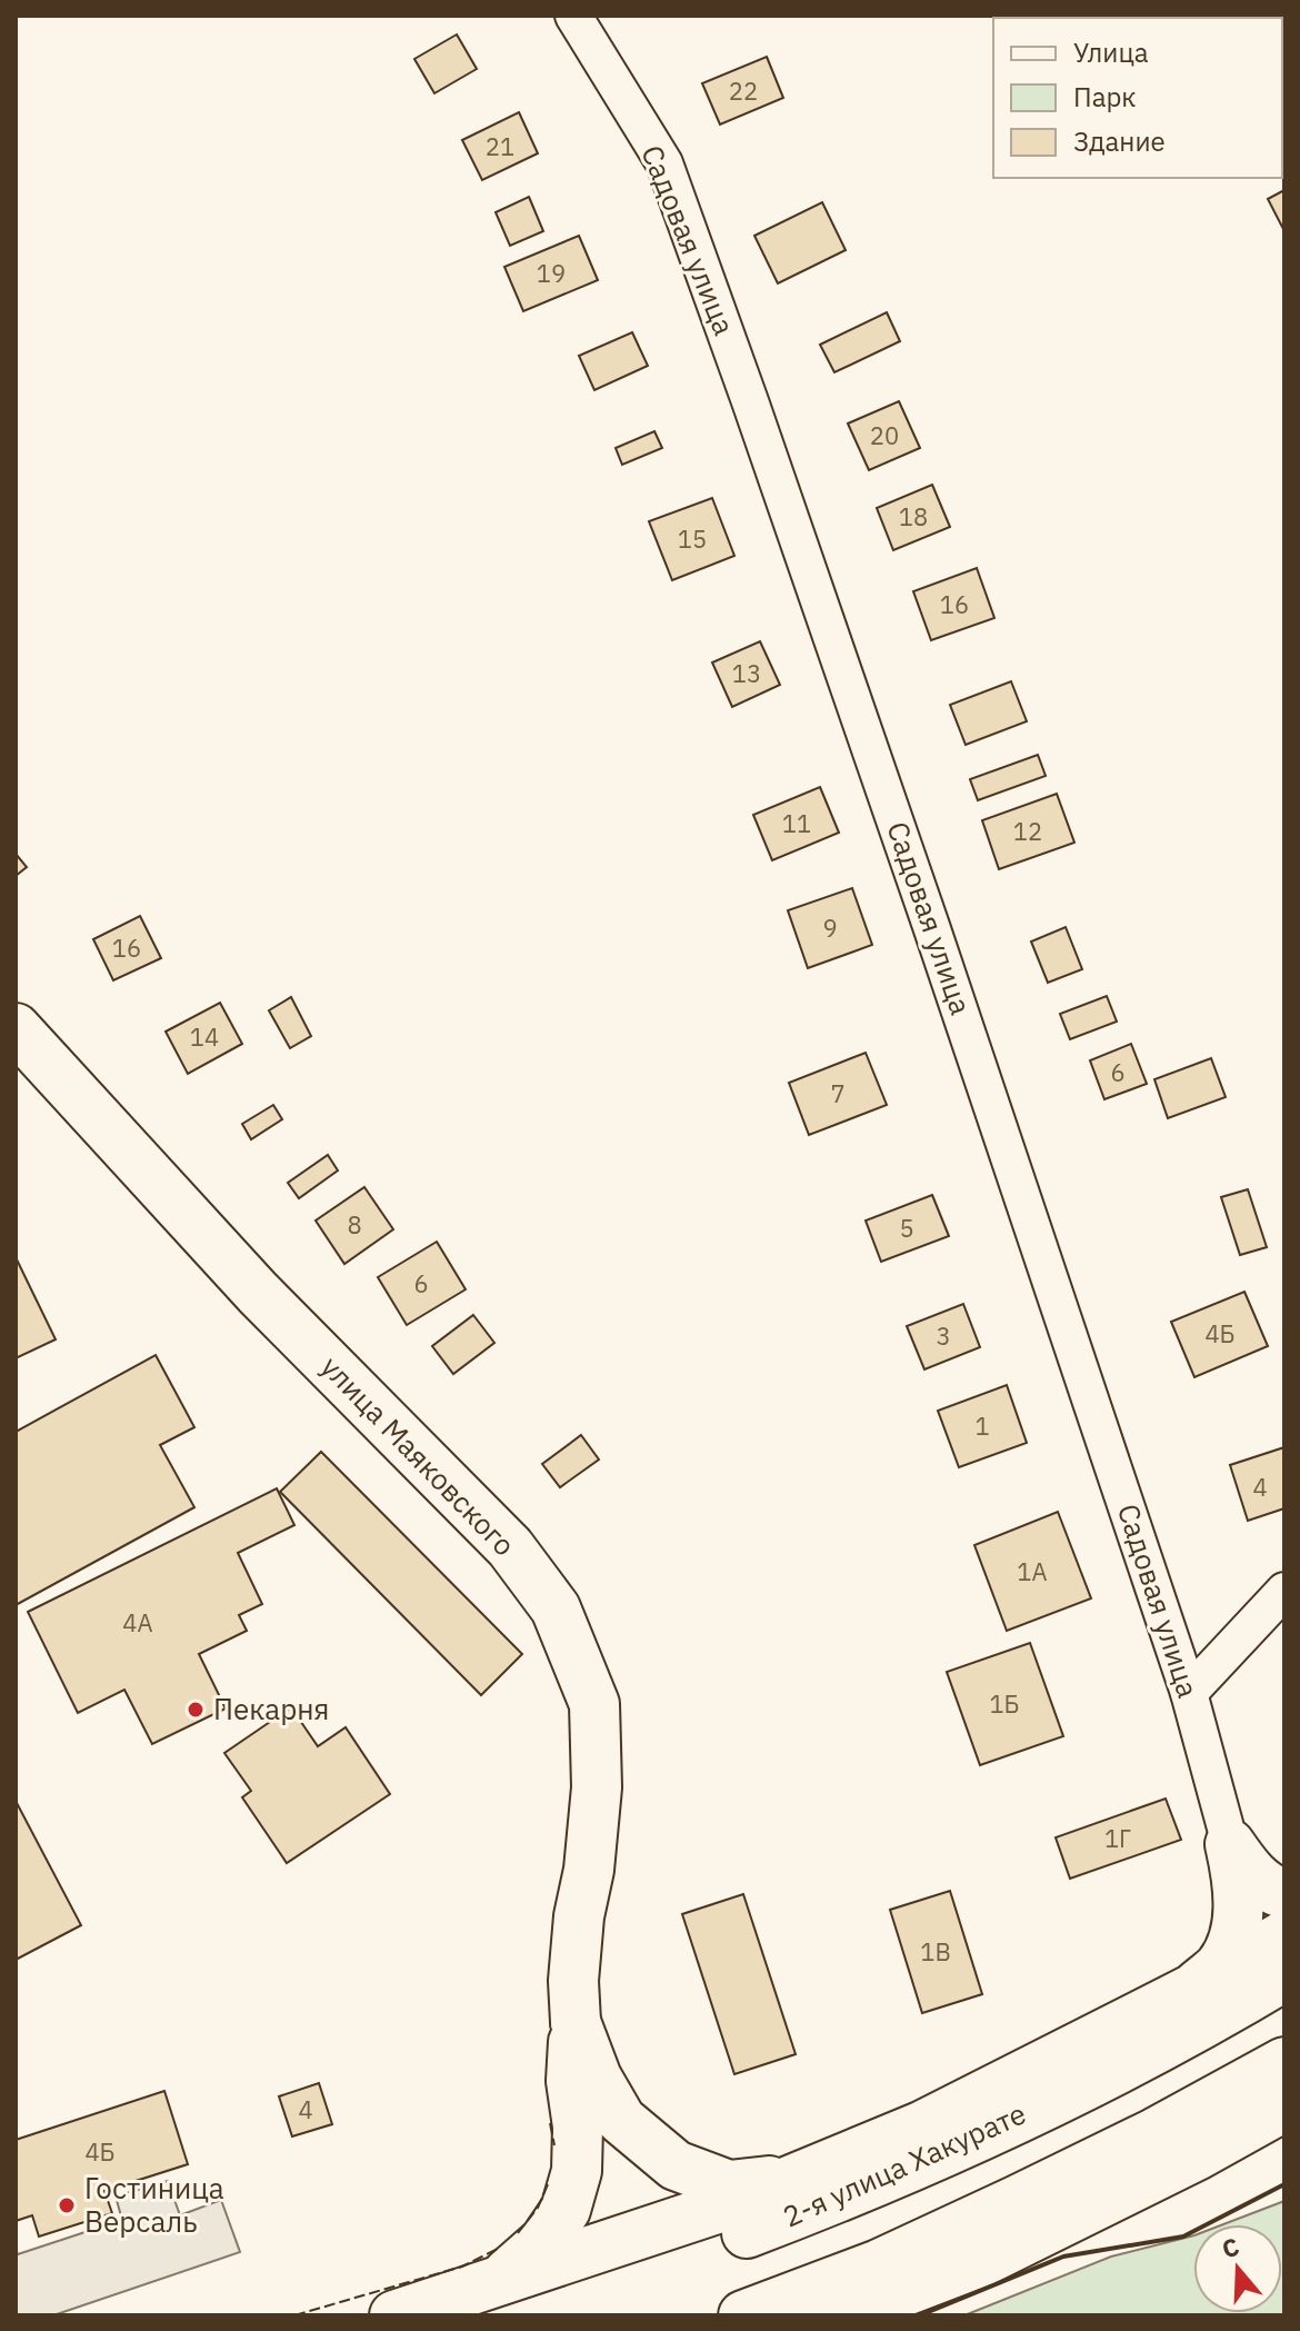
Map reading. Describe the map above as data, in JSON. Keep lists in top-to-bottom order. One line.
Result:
{"streets":{"main road":["улица Маяковского","2-я улица Хакурате"],"street":["Садовая улица"]},"crossings":[["улица Маяковского","2-я улица Хакурате"]],"places":["Пекарня","Гостиница Версаль"],"house_numbers":["22","21","19","20","18","15","16","13","11","12","9","16","14","6","7","8","5","6","4Б","3","1","4","1А","4А","1Б","1Г","1В","4","4Б"],"legend":["Улица","Парк","Здание"],"north":"top"}
